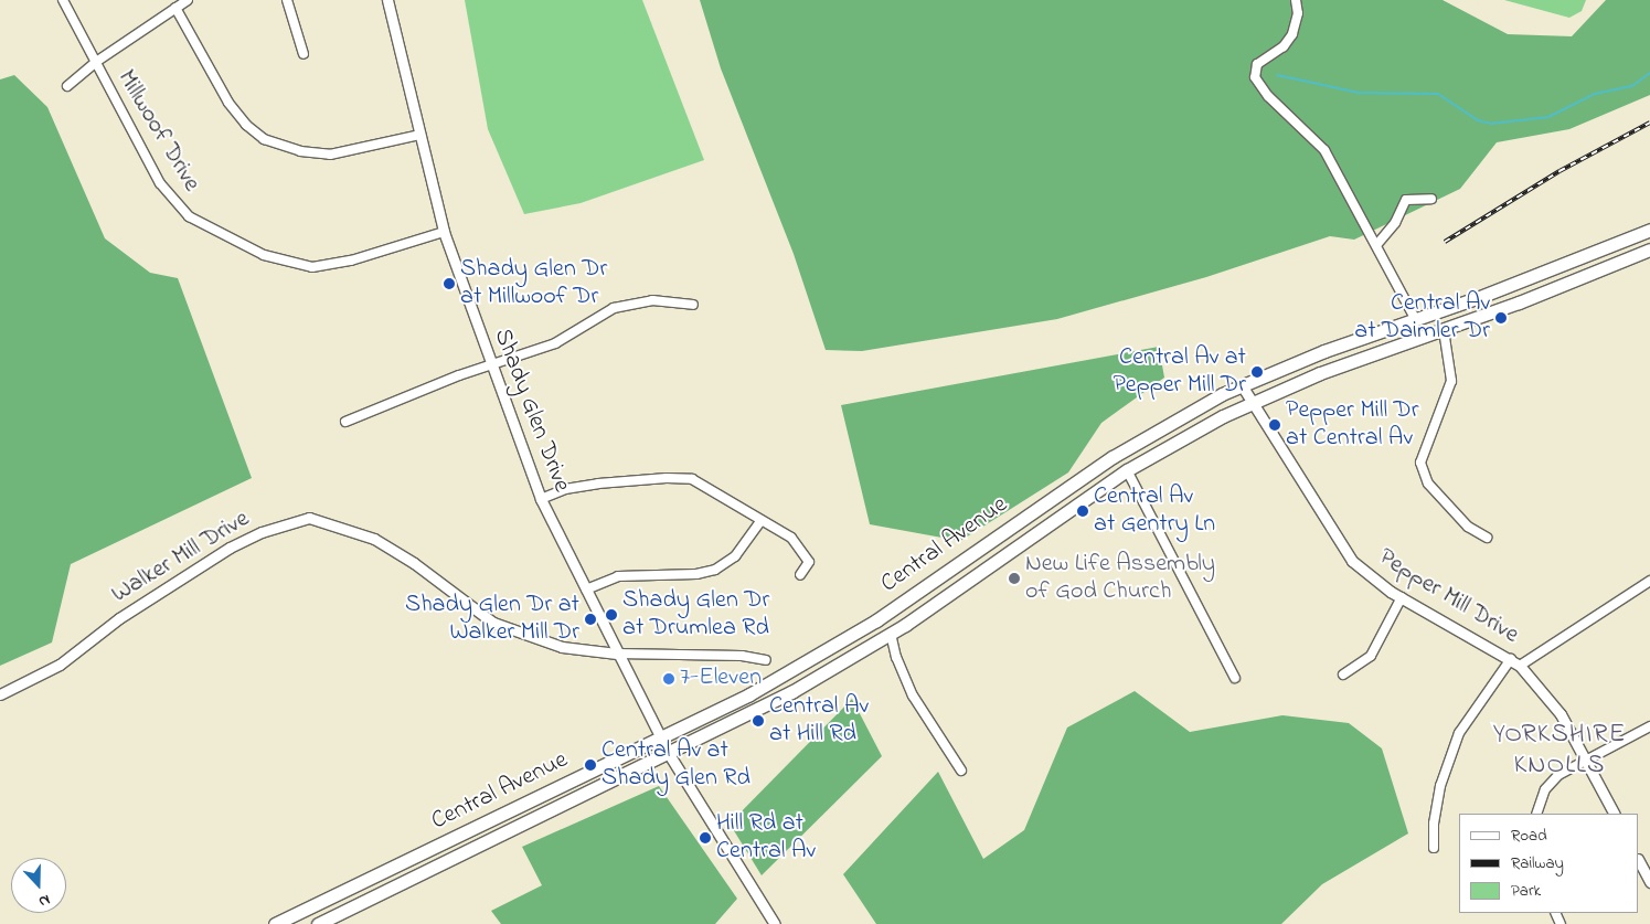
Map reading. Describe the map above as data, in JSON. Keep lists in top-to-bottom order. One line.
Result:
{"streets":{"main road":["Central Avenue"],"street":["Millwoof Drive","Shady Glen Drive","Walker Mill Drive","Pepper Mill Drive"]},"crossings":[["Millwoof Drive","Shady Glen Drive"],["Shady Glen Drive","Central Avenue"],["Shady Glen Drive","Walker Mill Drive"],["Central Avenue","Pepper Mill Drive"]],"districts":["YORKSHIRE KNOLLS"],"places":["Shady Glen Dr at Millwoof Dr","Central Av at Daimler Dr","Central Av at Pepper Mill Dr","Pepper Mill Dr at Central Av","Central Av at Gentry Ln","New Life Assembly of God Church","Shady Glen Dr at Drumlea Rd","Shady Glen Dr at Walker Mill Dr","7-Eleven","Central Av at Hill Rd","Central Av at Shady Glen Rd","Hill Rd at Central Av"],"legend":["Road","Railway","Park"],"north":"bottom"}
